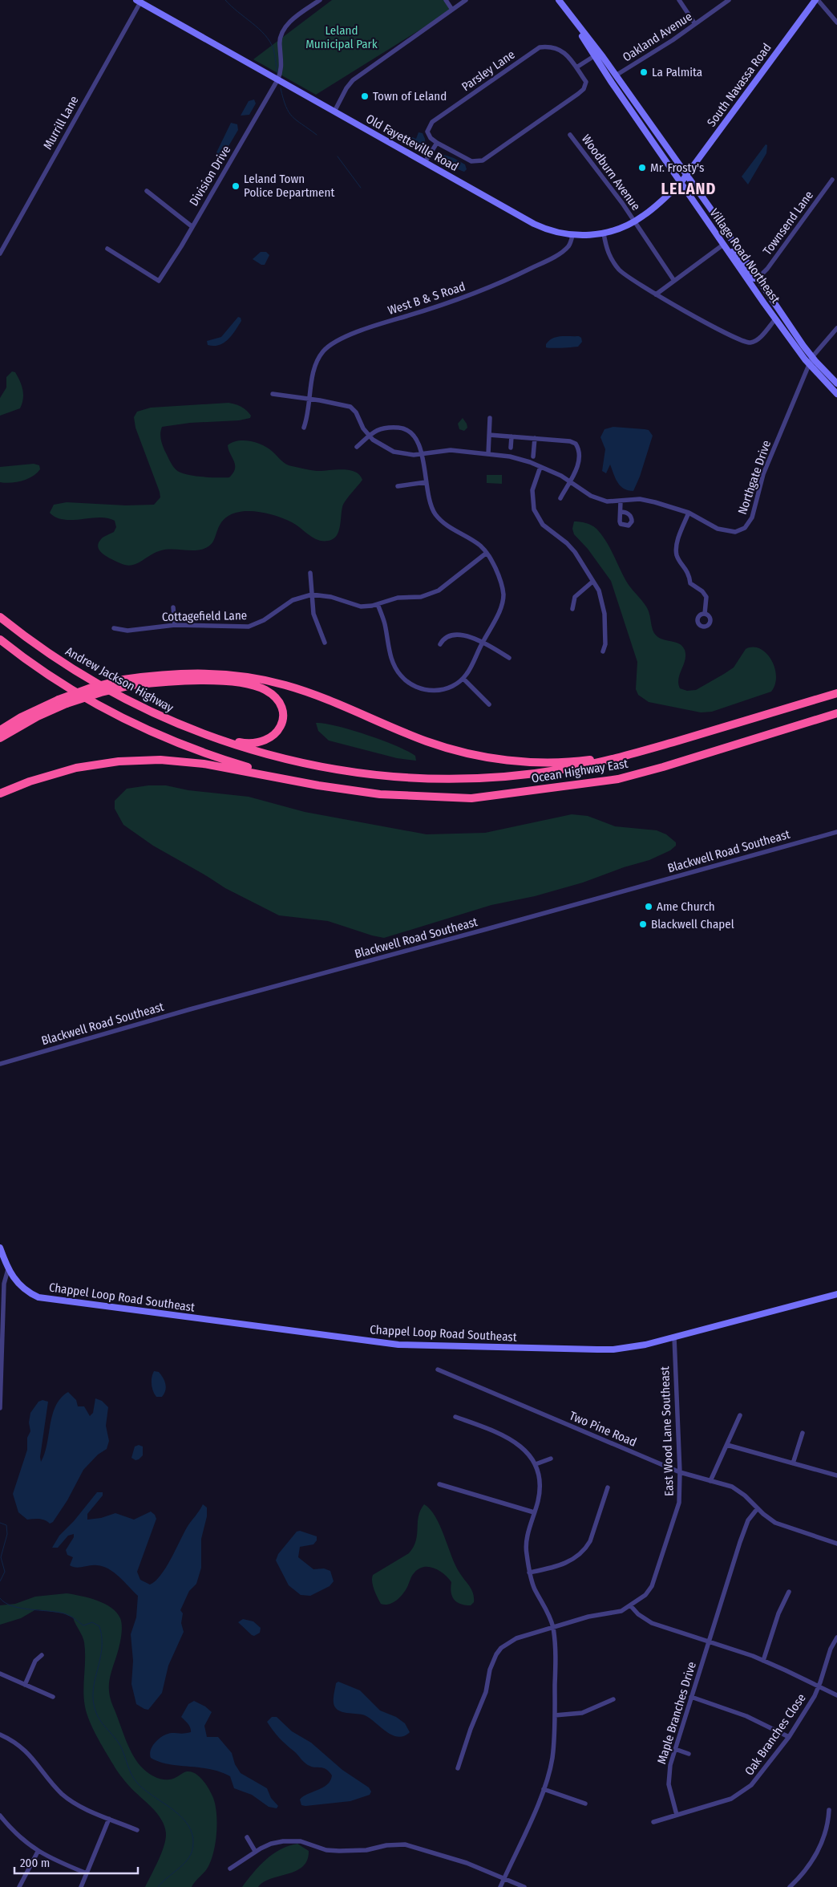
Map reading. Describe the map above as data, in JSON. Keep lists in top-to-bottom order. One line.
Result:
{"streets":{"highway":["Andrew Jackson Highway","Ocean Highway East"],"street":["Oakland Avenue","Parsley Lane","South Navassa Road","Murrill Lane","Old Fayetteville Road","Woodburn Avenue","Division Drive","Townsend Lane","Village Road Northeast","West B & S Road","Northgate Drive","Cottagefield Lane","Blackwell Road Southeast","Chappel Loop Road Southeast","Two Pine Road","East Wood Lane Southeast","Maple Branches Drive","Oak Branches Close"]},"crossings":[["Oakland Avenue","Village Road Northeast"],["South Navassa Road","Old Fayetteville Road"],["South Navassa Road","Village Road Northeast"],["Murrill Lane","Old Fayetteville Road"],["Old Fayetteville Road","Woodburn Avenue"],["Old Fayetteville Road","Division Drive"],["Old Fayetteville Road","Village Road Northeast"],["Old Fayetteville Road","West B & S Road"],["Townsend Lane","Village Road Northeast"],["Village Road Northeast","Northgate Drive"],["West B & S Road","Northgate Drive"],["Andrew Jackson Highway","Ocean Highway East"],["Chappel Loop Road Southeast","East Wood Lane Southeast"],["Two Pine Road","East Wood Lane Southeast"],["Two Pine Road","Maple Branches Drive"],["Maple Branches Drive","Oak Branches Close"]],"districts":["LELAND"],"parks":["Leland Municipal Park"],"places":["La Palmita","Town of Leland","Mr. Frosty's","Leland Town Police Department","Ame Church","Blackwell Chapel"],"scale_bar":"200 m"}
